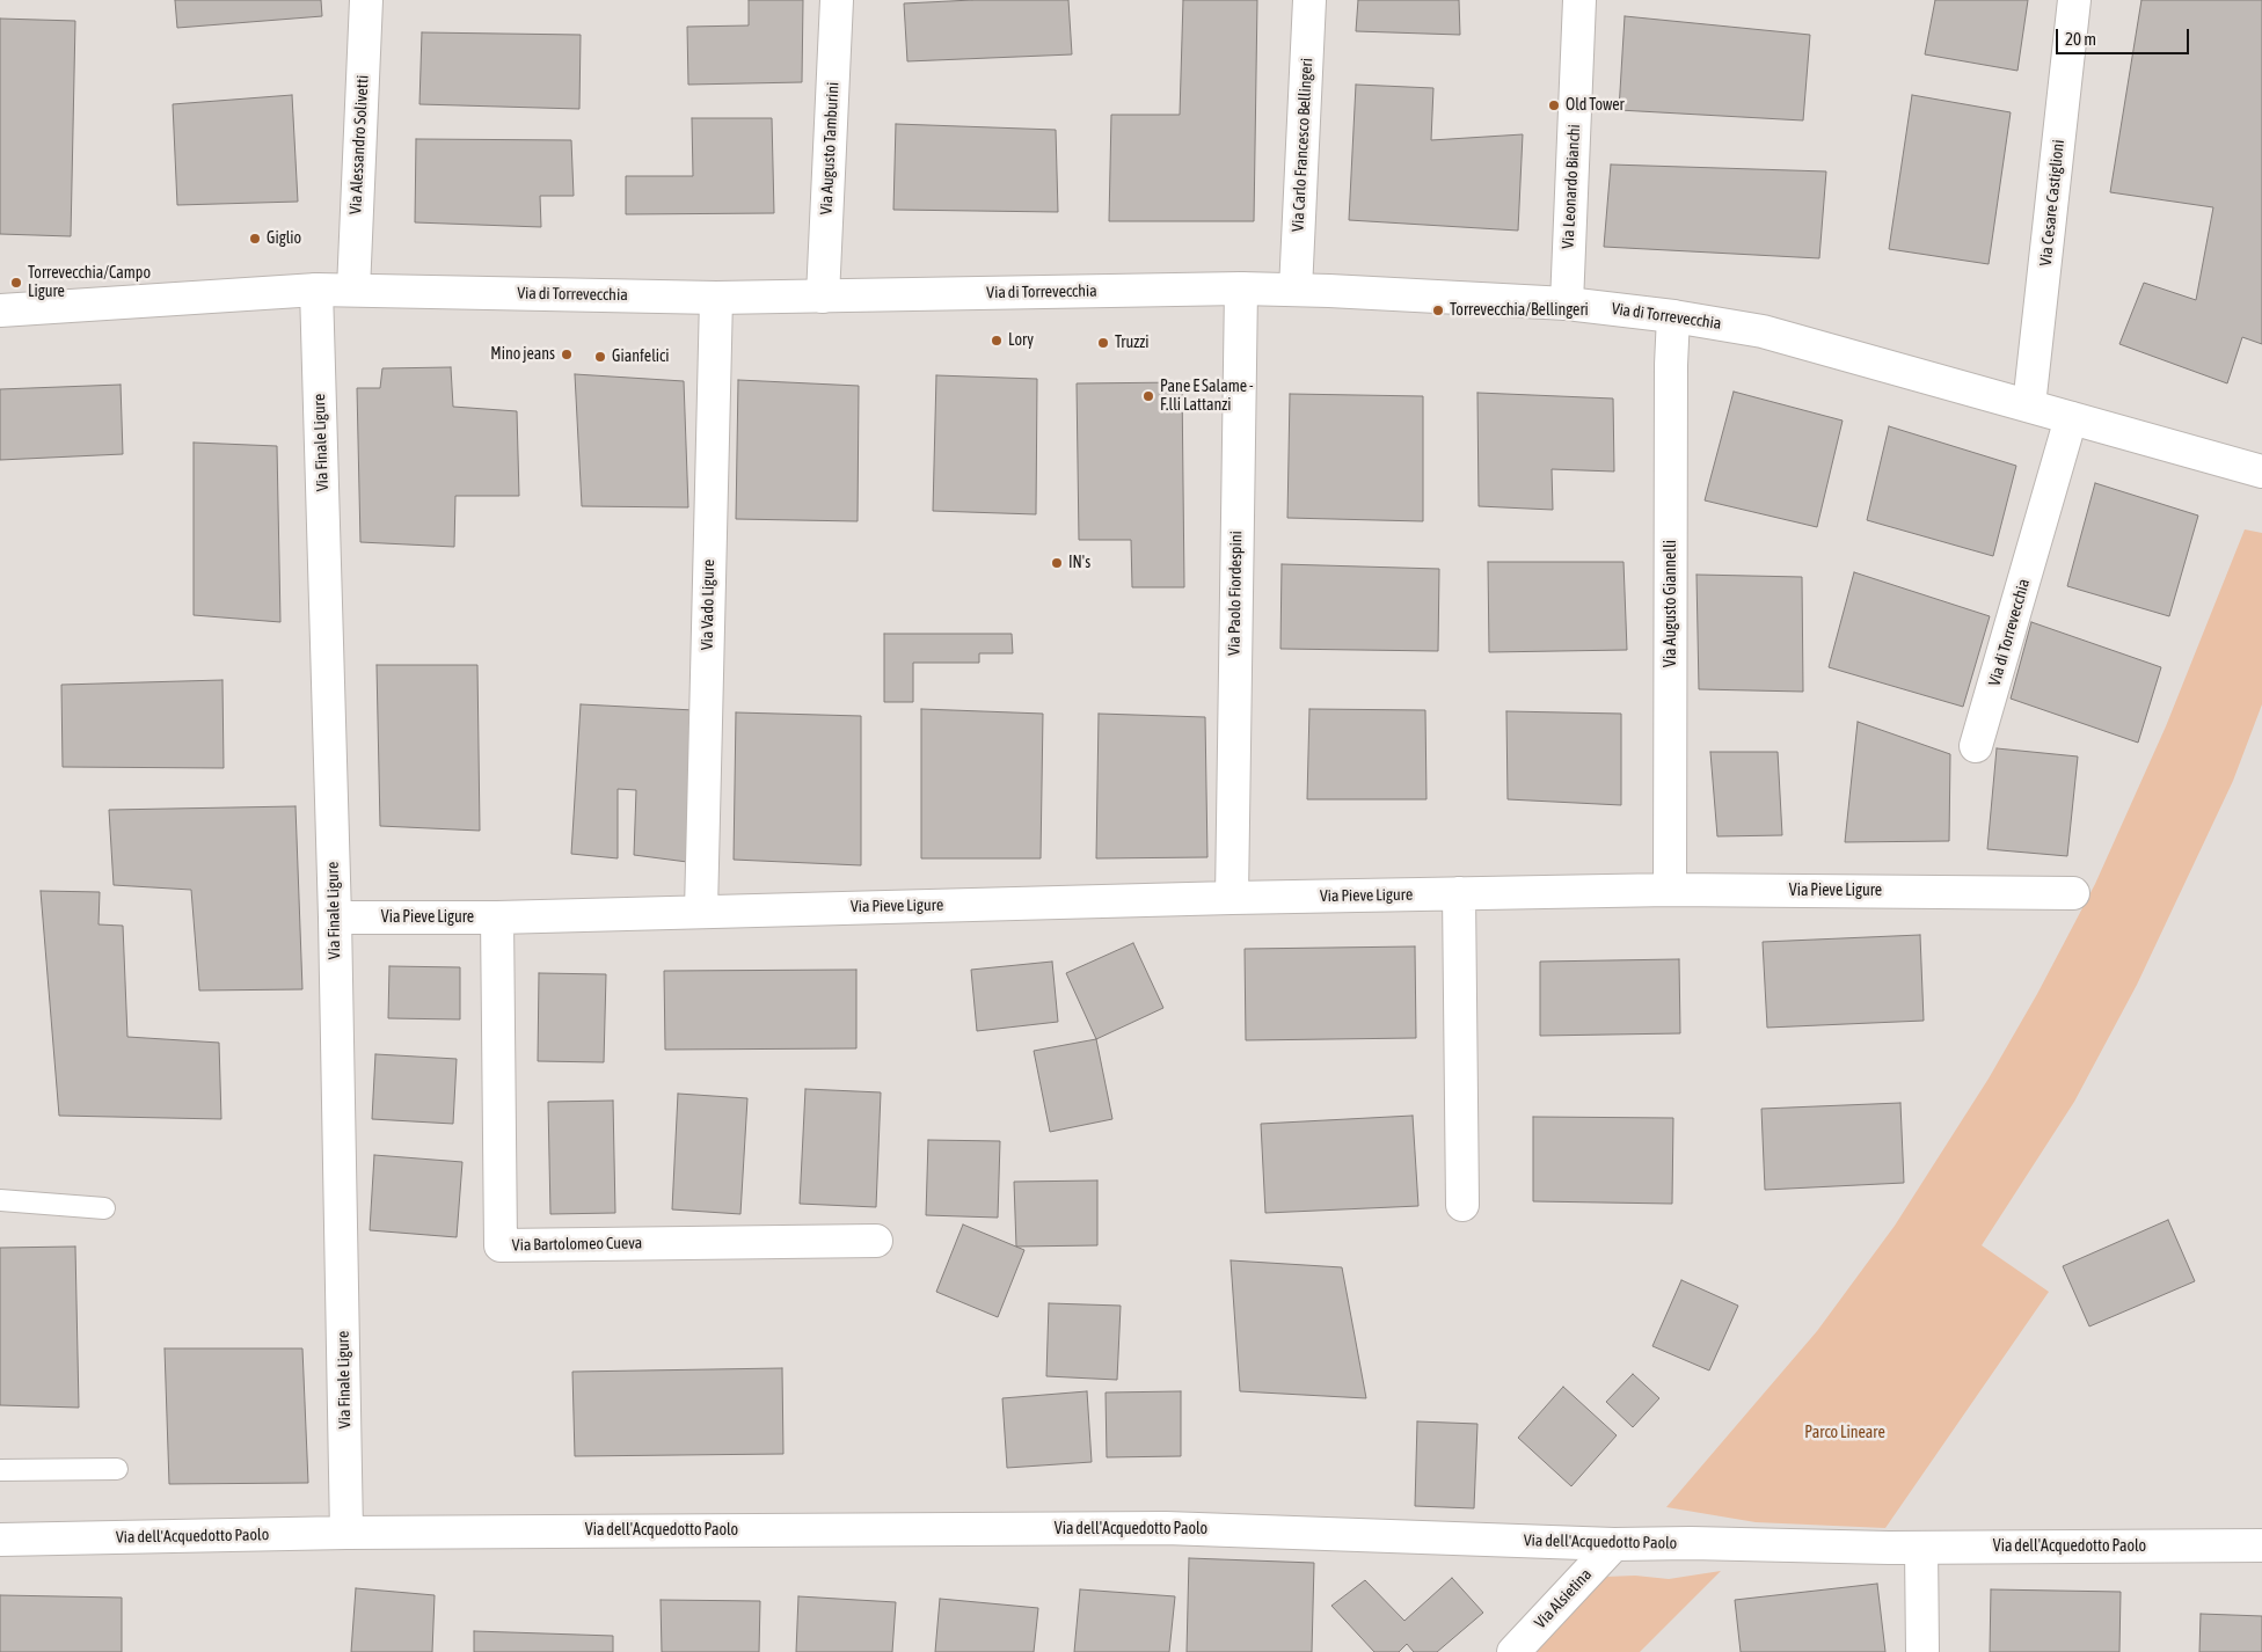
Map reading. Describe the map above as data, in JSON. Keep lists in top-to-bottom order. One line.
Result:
{"streets":{"street":["Via Alessandro Solivetti","Via Carlo Francesco Bellingeri","Via Augusto Tamburini","Via Leonardo Bianchi","Via Cesare Castiglioni","Via di Torrevecchia","Via Finale Ligure","Via Paolo Fiordespini","Via Augusto Giannelli","Via Vado Ligure","Via Pieve Ligure","Via Bartolomeo Cueva","Via dell'Acquedotto Paolo","Via Alsietina"]},"crossings":[["Via Alessandro Solivetti","Via di Torrevecchia"],["Via Carlo Francesco Bellingeri","Via di Torrevecchia"],["Via Augusto Tamburini","Via di Torrevecchia"],["Via Leonardo Bianchi","Via di Torrevecchia"],["Via Cesare Castiglioni","Via di Torrevecchia"],["Via di Torrevecchia","Via Finale Ligure"],["Via di Torrevecchia","Via Paolo Fiordespini"],["Via di Torrevecchia","Via Augusto Giannelli"],["Via di Torrevecchia","Via Vado Ligure"],["Via Finale Ligure","Via Pieve Ligure"],["Via Finale Ligure","Via dell'Acquedotto Paolo"],["Via Paolo Fiordespini","Via Pieve Ligure"],["Via Augusto Giannelli","Via Pieve Ligure"],["Via Vado Ligure","Via Pieve Ligure"],["Via Pieve Ligure","Via Bartolomeo Cueva"],["Via dell'Acquedotto Paolo","Via Alsietina"]],"parks":["Parco Lineare"],"places":["Old Tower","Giglio","Torrevecchia/Campo Ligure","Torrevecchia/Bellingeri","Lory","Truzzi","Mino jeans","Gianfelici","Pane E Salame - F.lli Lattanzi","IN's"],"scale_bar":"20 m"}
